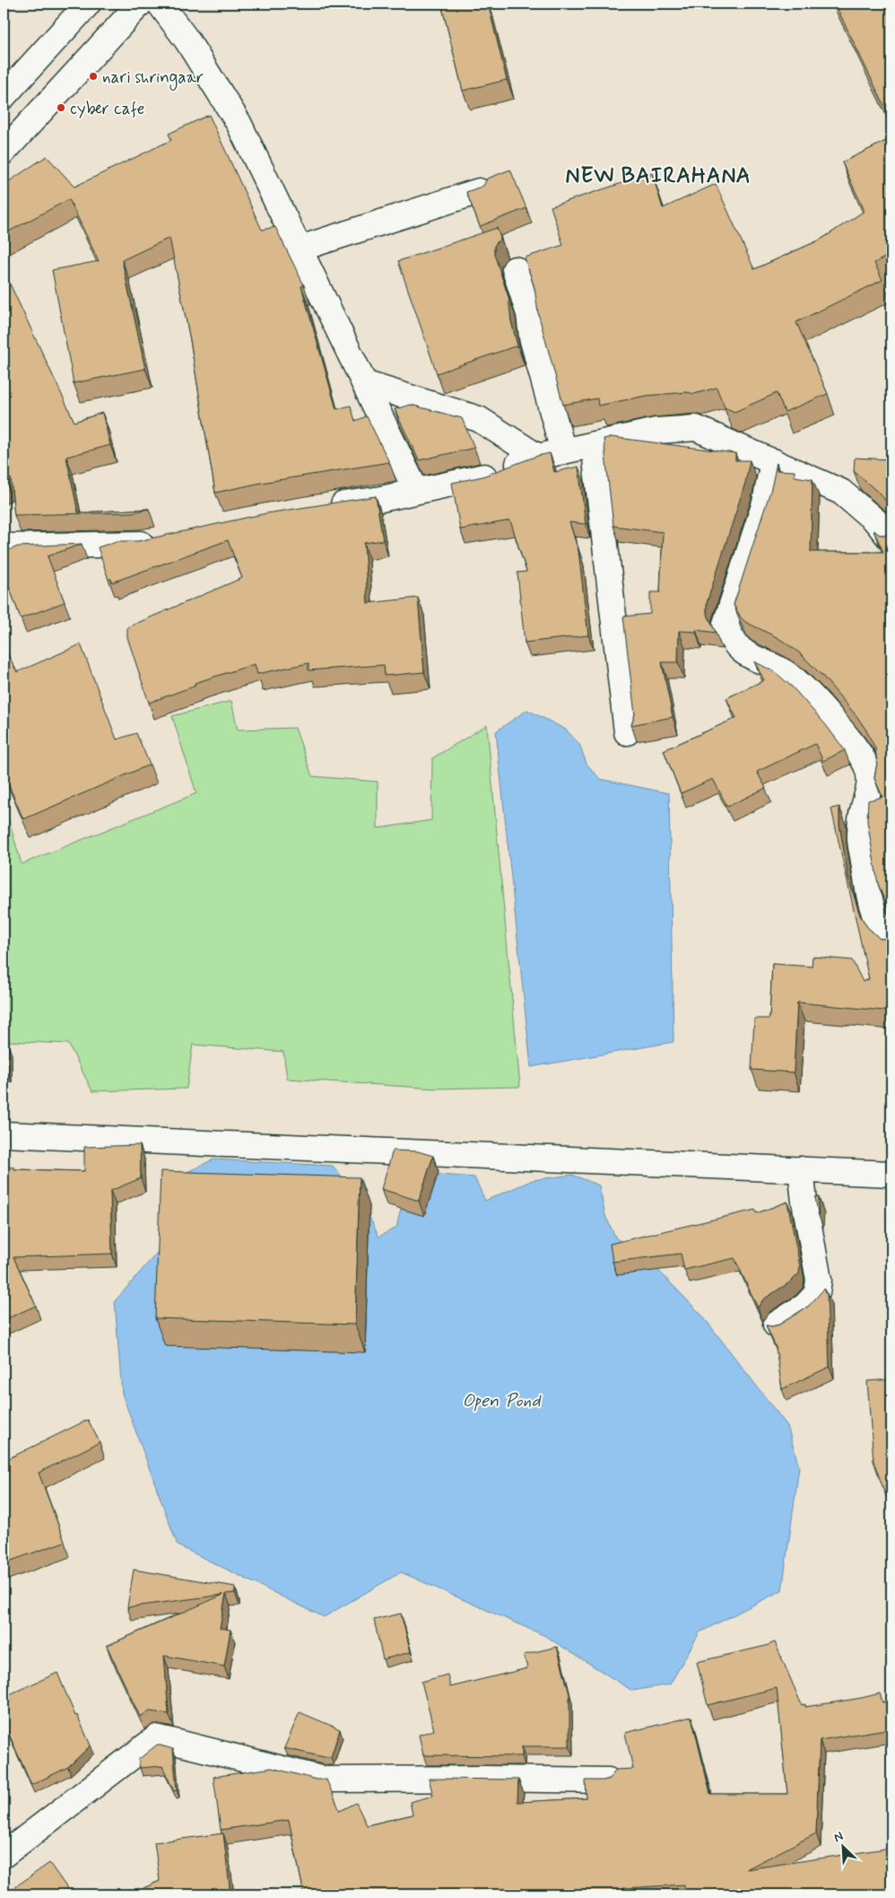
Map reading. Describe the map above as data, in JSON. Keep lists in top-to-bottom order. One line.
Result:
{"districts":["NEW BAIRAHANA"],"water":["Open Pond"],"places":["nari shringaar","cyber cafe"],"north":"top left"}
